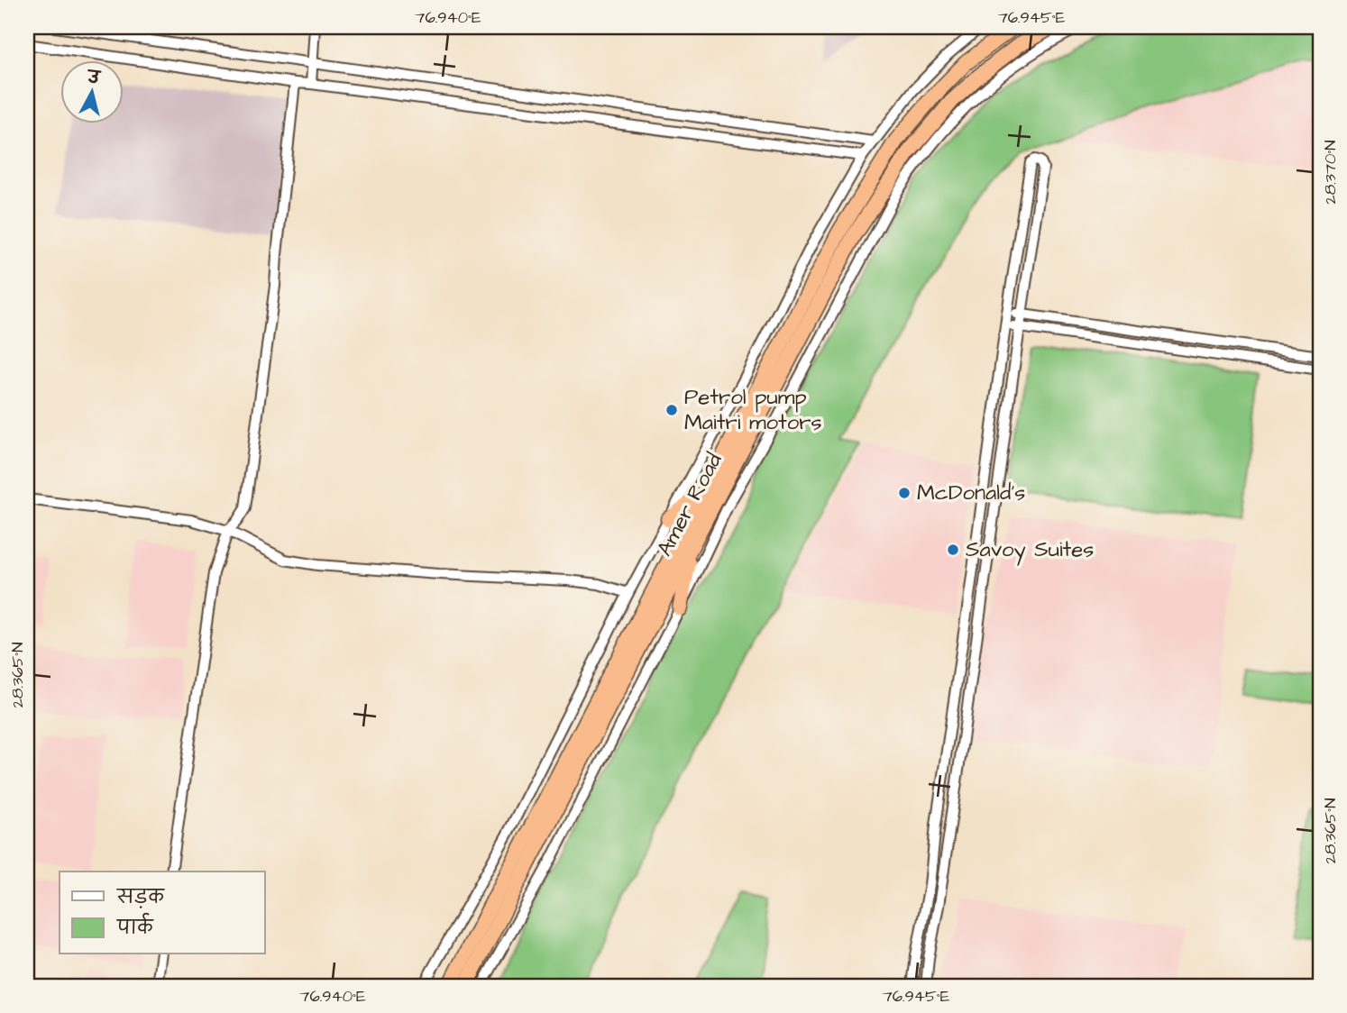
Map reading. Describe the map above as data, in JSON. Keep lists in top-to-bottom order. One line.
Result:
{"streets":{"highway":["Amer Road"]},"places":["Petrol pump Maitri motors","McDonald's","Savoy Suites"],"legend":["सड़क","पार्क"],"north":"top","coordinates":["76.940°E","76.945°E","28.370°N","28.365°N"]}
